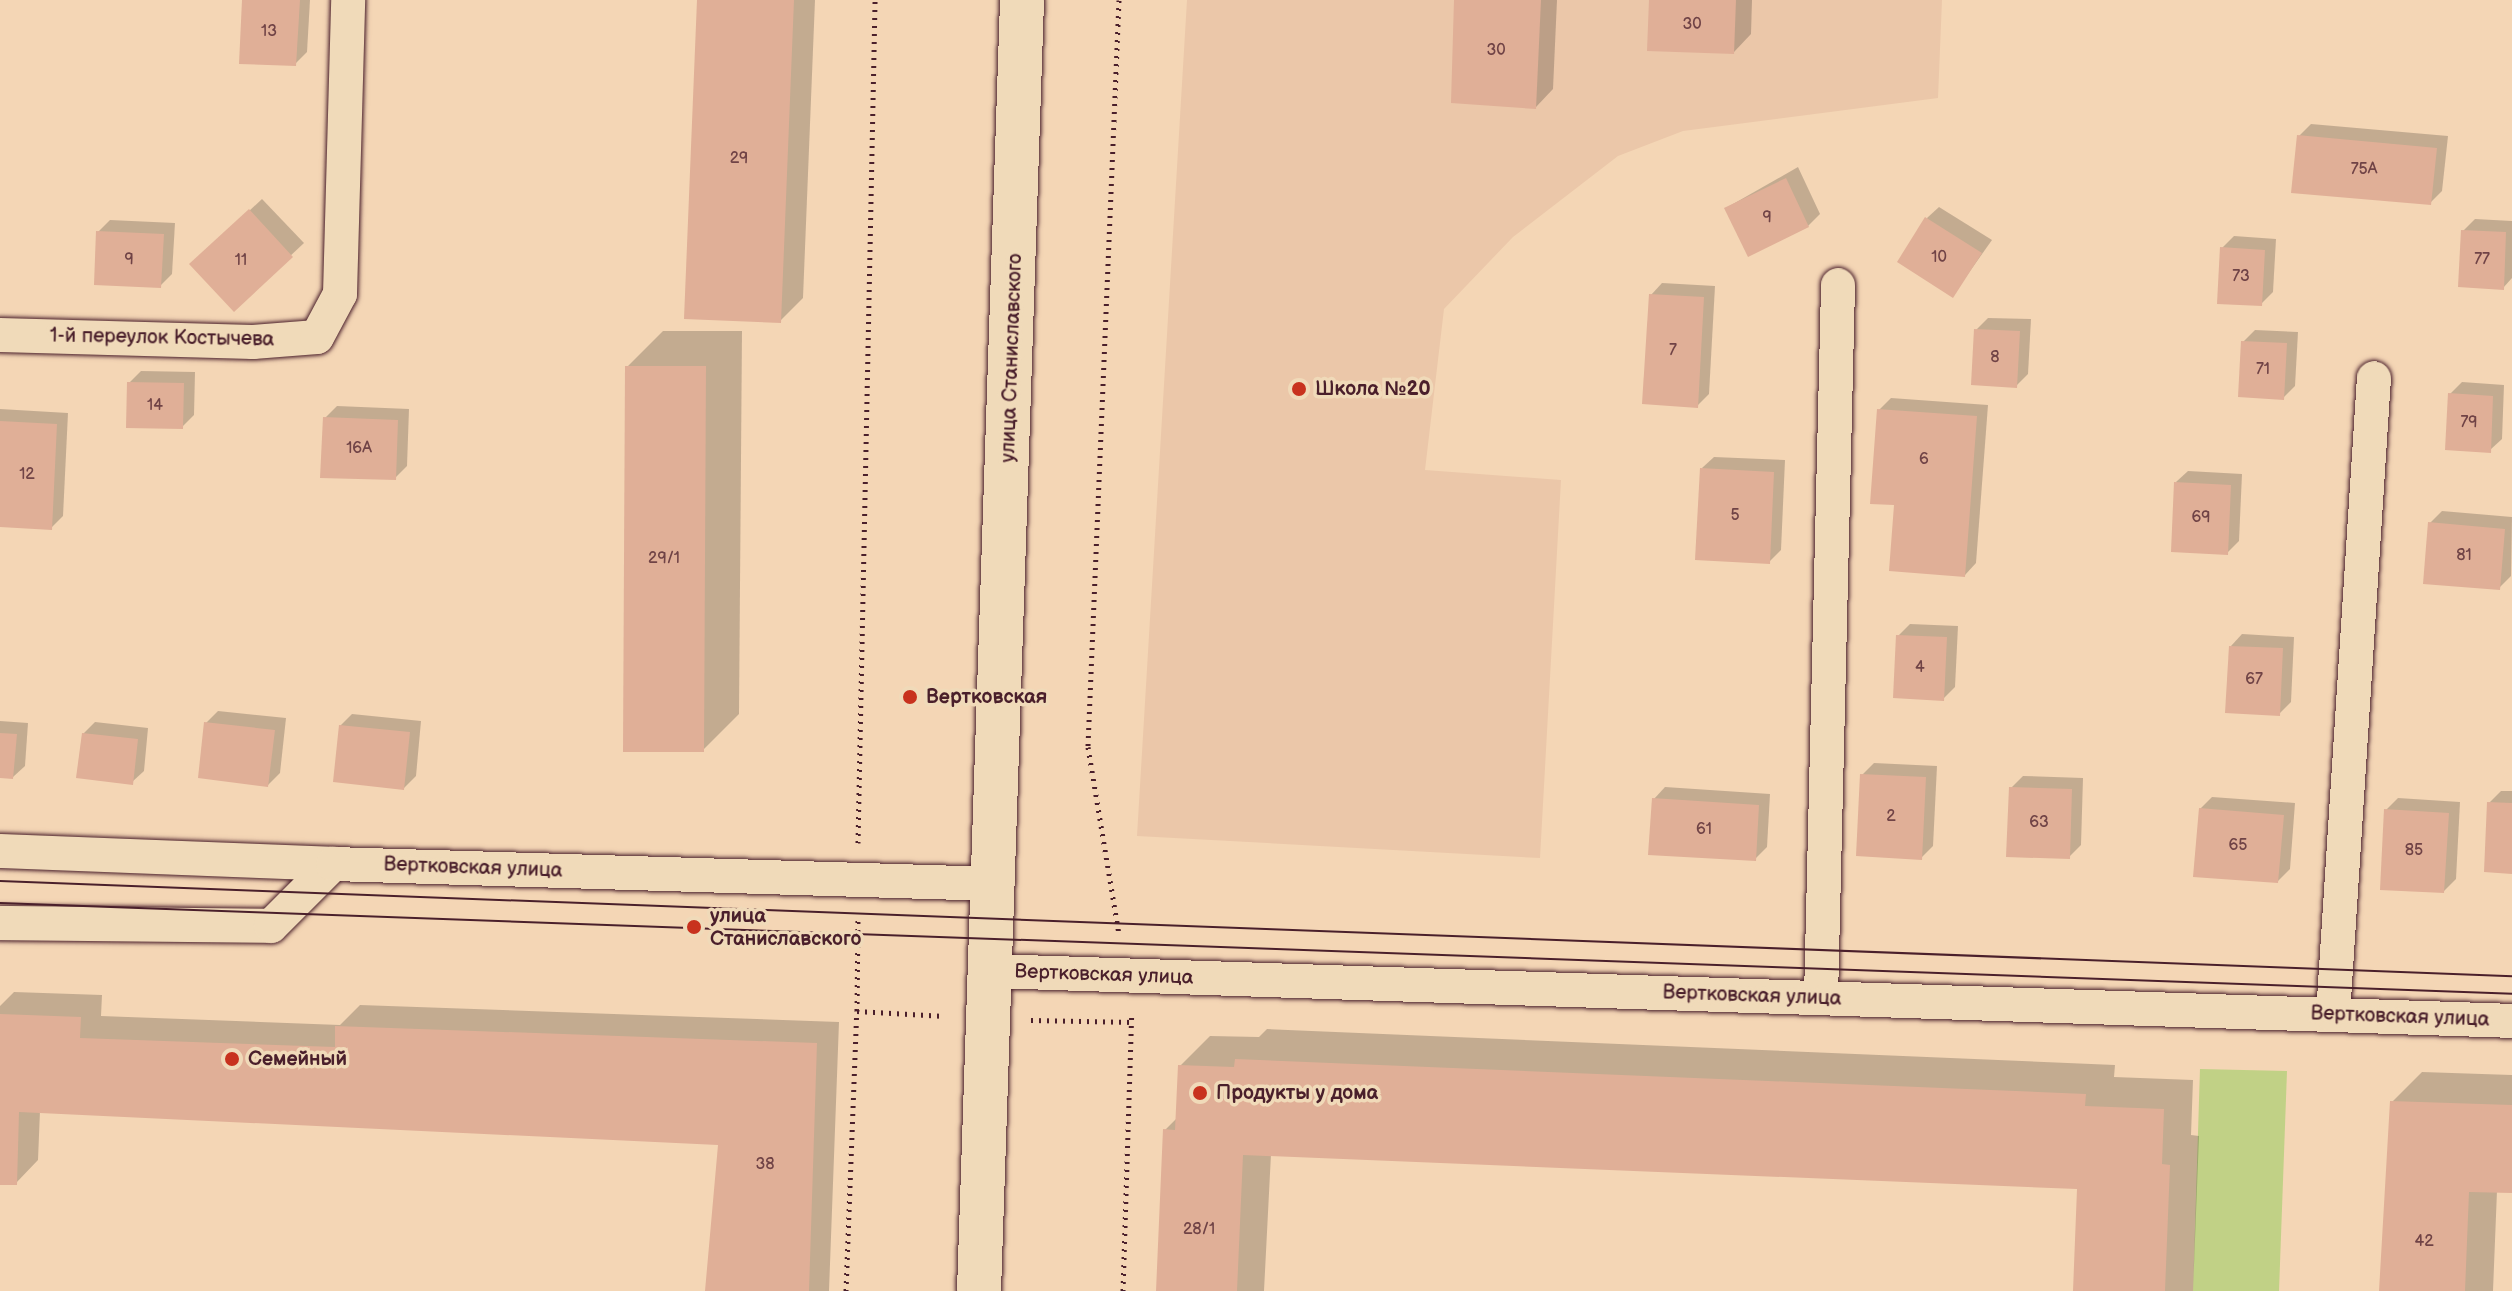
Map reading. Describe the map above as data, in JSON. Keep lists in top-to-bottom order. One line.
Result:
{"streets":{"main road":["улица Станиславского"],"street":["1-й переулок Костычева","Вертковская улица"]},"crossings":[["улица Станиславского","Вертковская улица"]],"places":["Школа №20","Вертковская","улица Станиславского","Семейный","Продукты у дома"],"house_numbers":["30","13","30","29","75А","9","10","9","77","11","73","7","8","71","14","79","16А","6","12","5","69","81","29/1","4","67","2","63","61","65","85","38","28/1","42"]}
